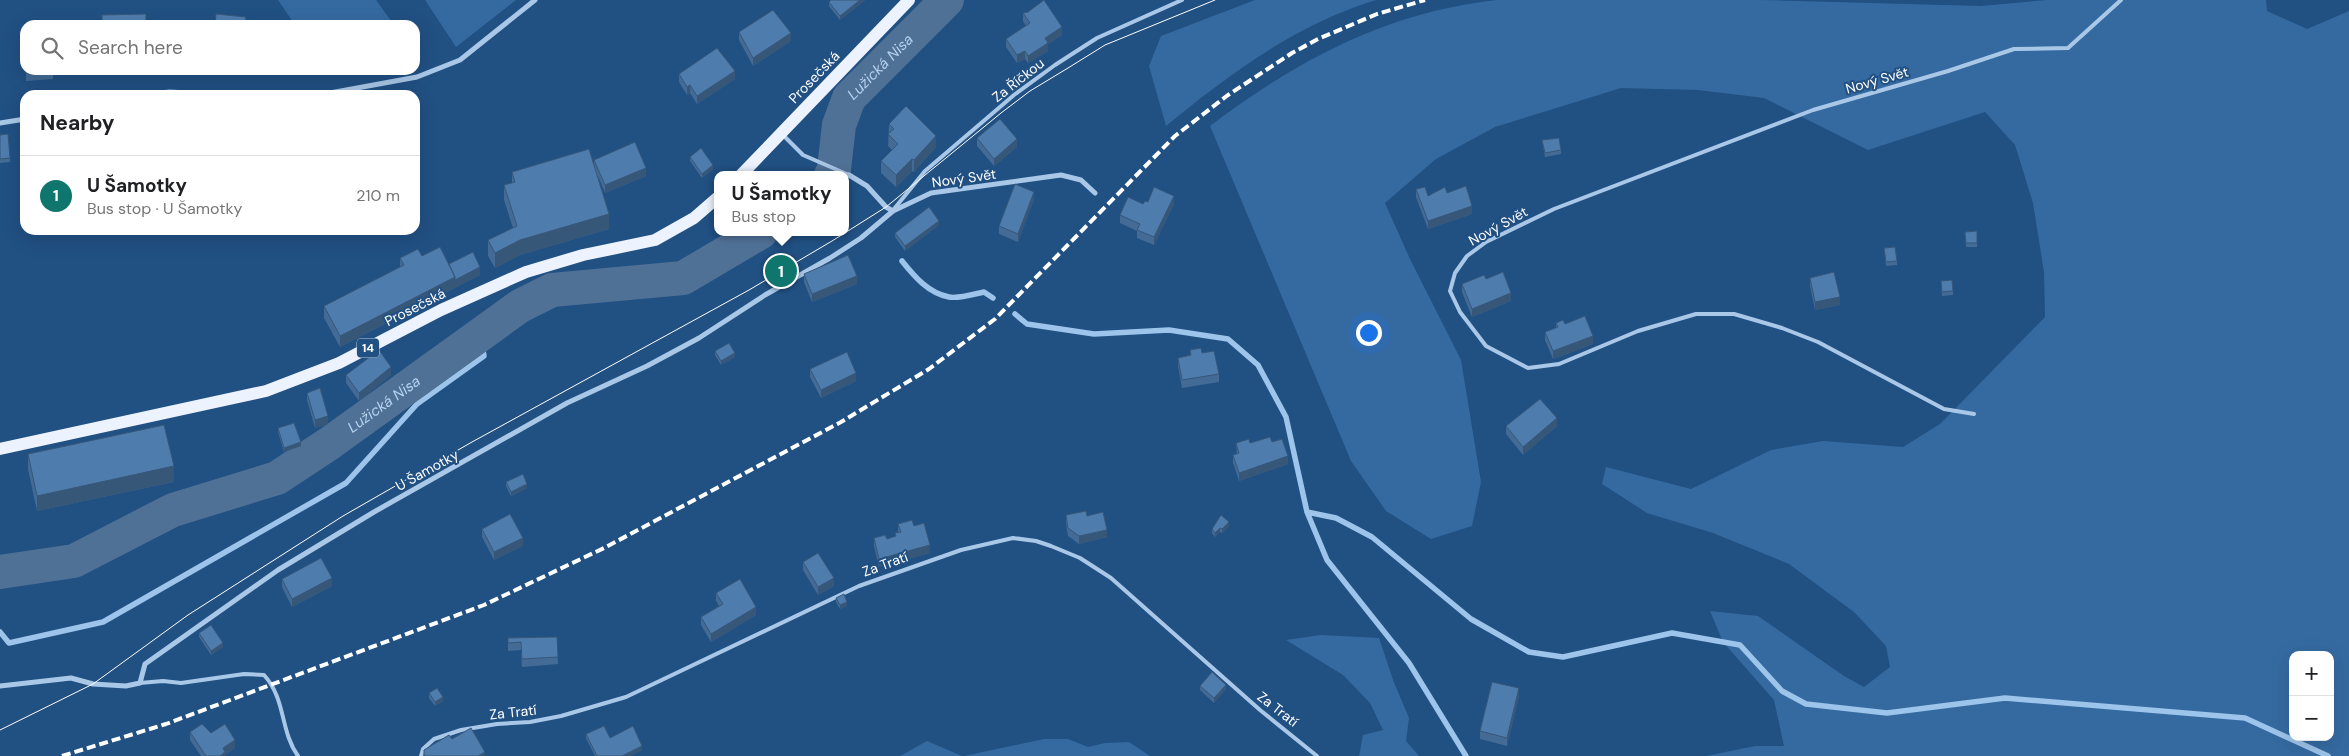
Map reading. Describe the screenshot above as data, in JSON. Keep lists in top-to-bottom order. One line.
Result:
{"streets":{"main road":["Prosečská","14"],"street":["Nový Svět","U Šamotky"],"lane":["Za Říčkou","Za Tratí"]},"crossings":[["Za Říčkou","Nový Svět"],["Za Říčkou","U Šamotky"],["Nový Svět","U Šamotky"]],"water":["Lužická Nisa"],"page":{"search":"Search here","heading":"Nearby","list":[{"mark":"1","name":"U Šamotky","note":"Bus stop · U Šamotky","value":"210 m"}],"popup":["U Šamotky","Bus stop"],"pins":"1","map_buttons":["+","−"]}}
